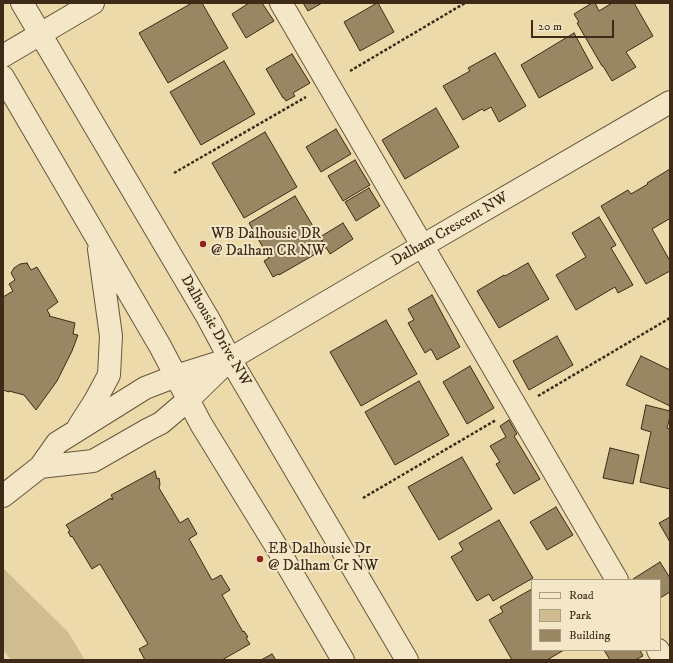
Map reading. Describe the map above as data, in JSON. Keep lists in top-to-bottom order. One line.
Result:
{"streets":{"street":["Dalham Crescent NW","Dalhousie Drive NW"]},"crossings":[["Dalham Crescent NW","Dalhousie Drive NW"]],"places":["WB Dalhousie DR @ Dalham CR NW","EB Dalhousie Dr @ Dalham Cr NW"],"legend":["Road","Park","Building"],"scale_bar":"20 m"}
